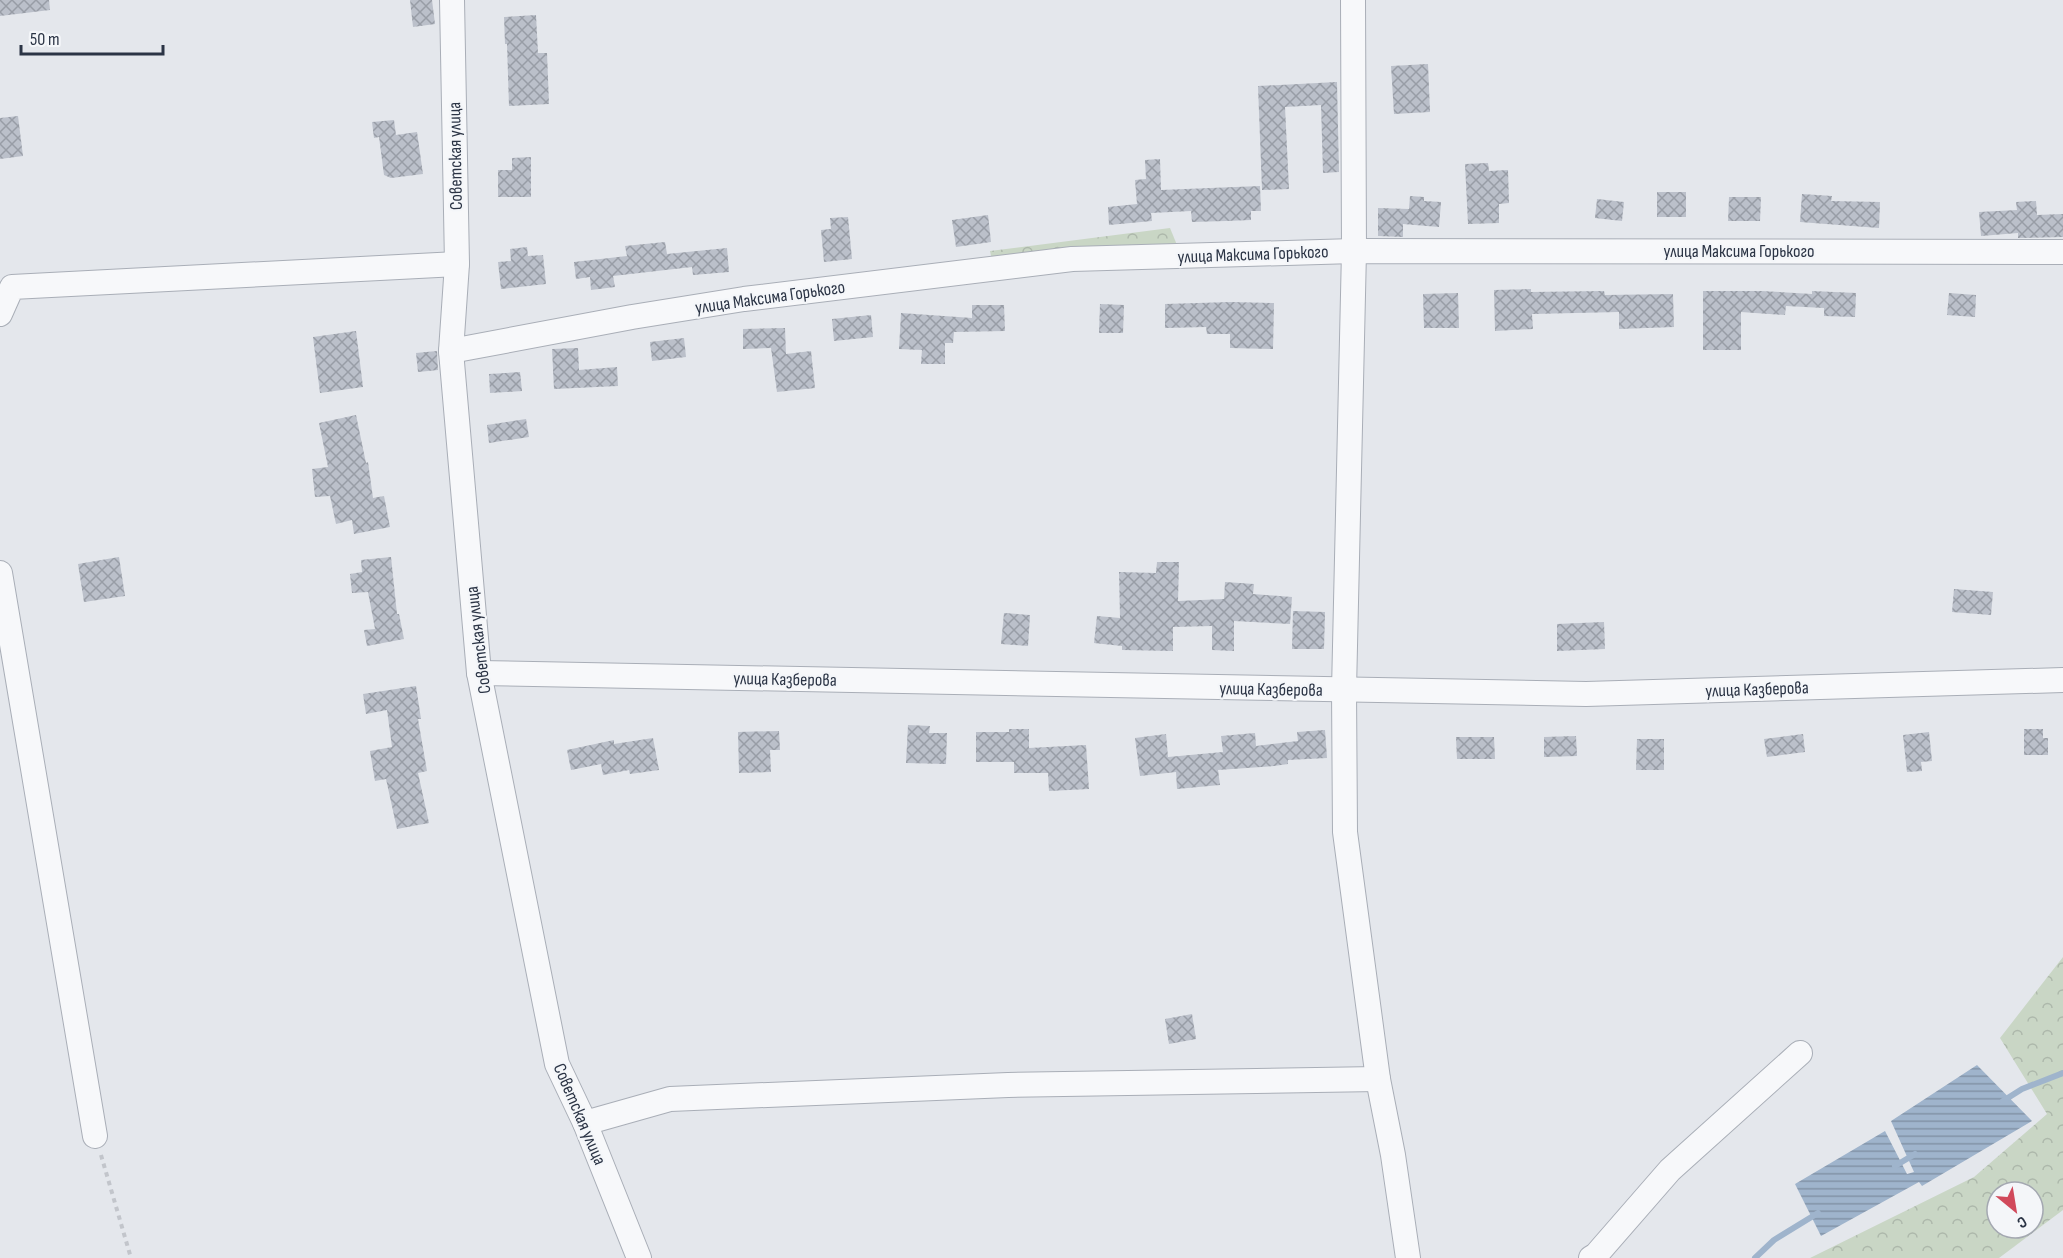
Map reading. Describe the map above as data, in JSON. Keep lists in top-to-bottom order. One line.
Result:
{"streets":{"street":["Советская улица","улица Максима Горького","улица Казберова"]},"crossings":[["Советская улица","улица Максима Горького"],["Советская улица","улица Казберова"]],"scale_bar":"50 m","north":"bottom right"}
